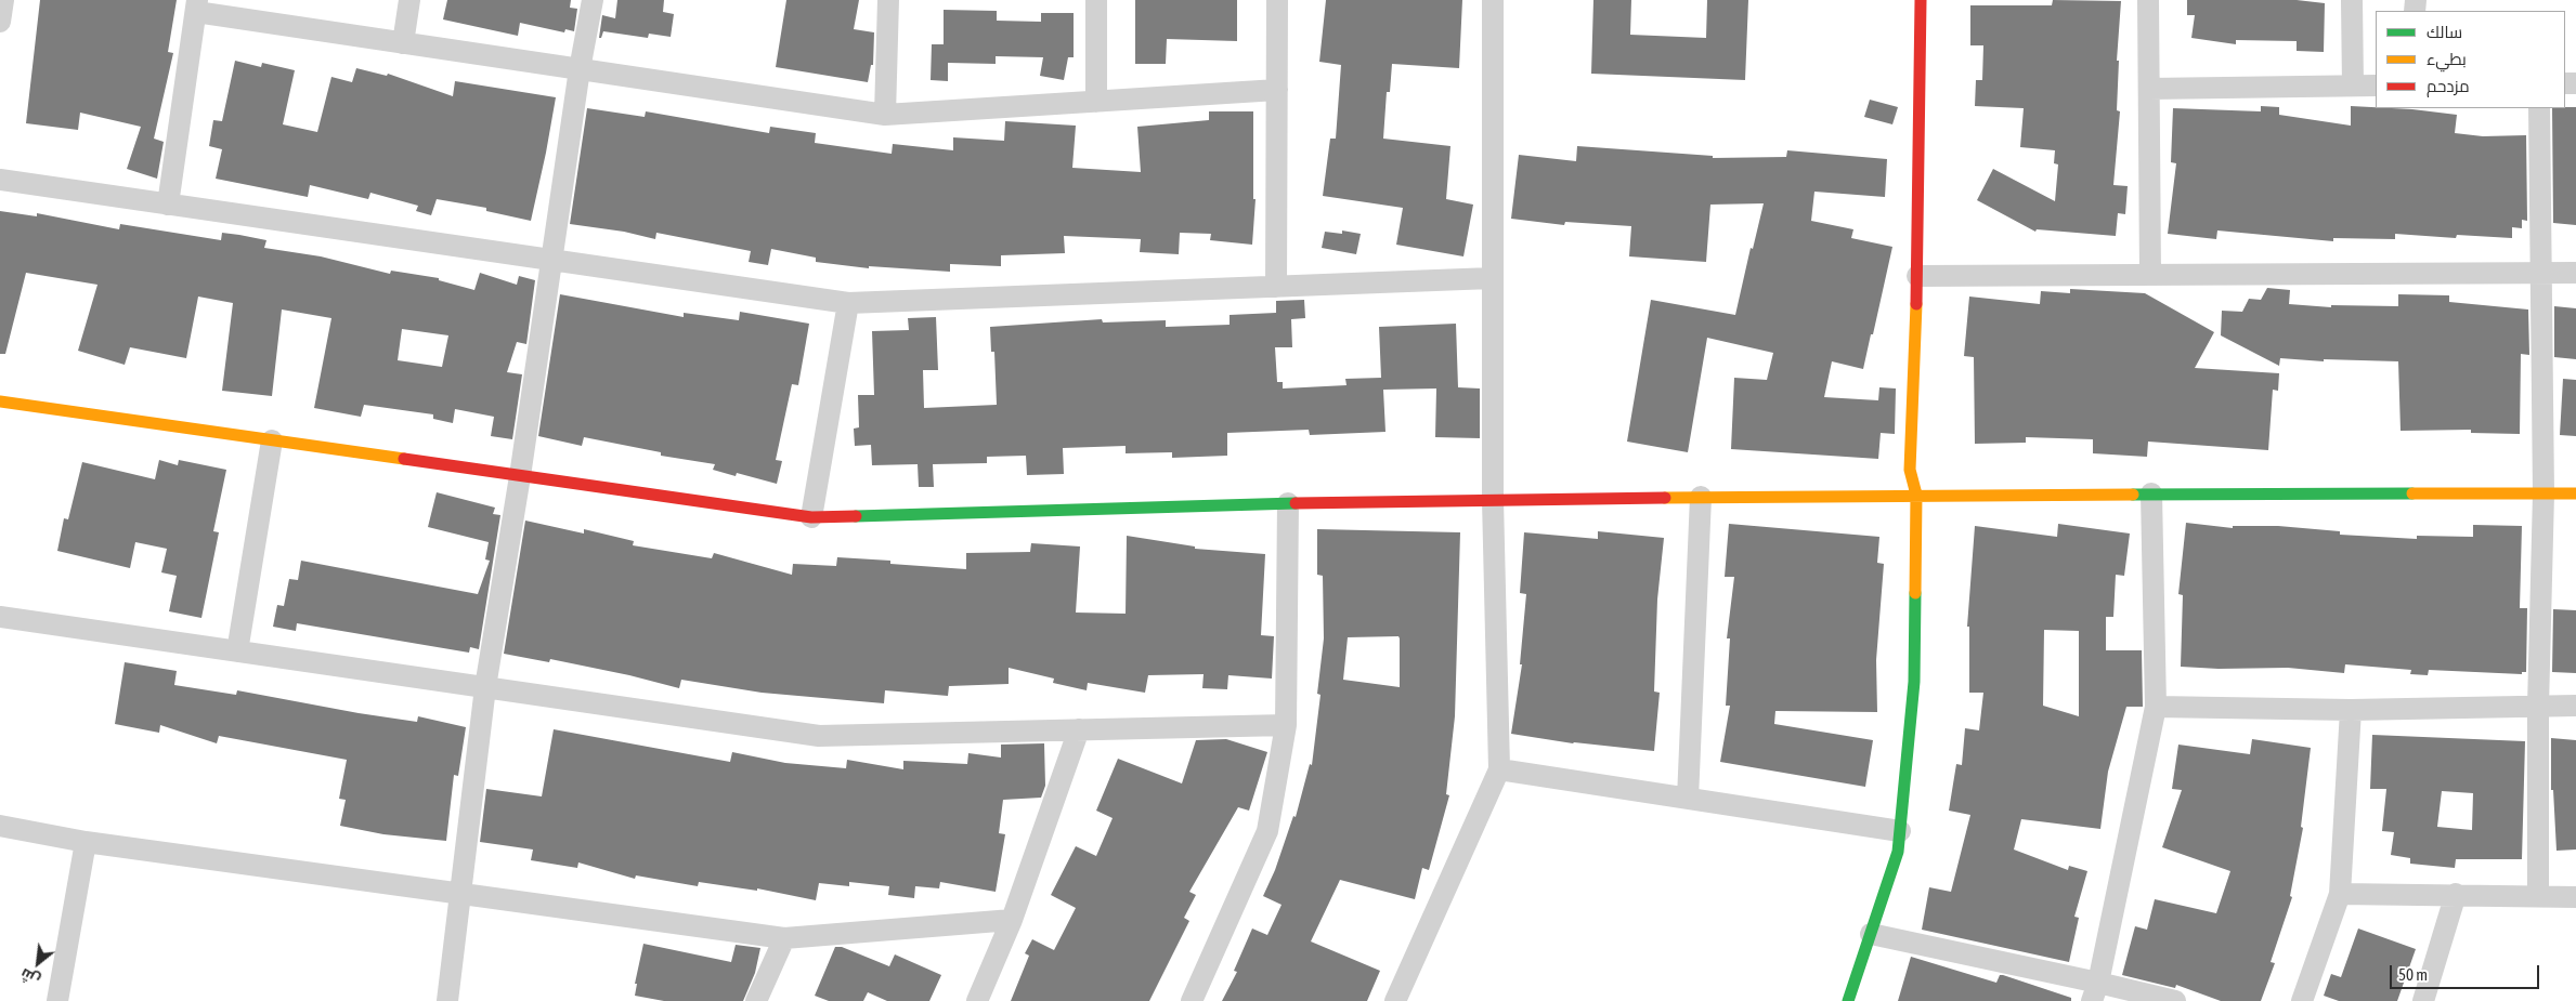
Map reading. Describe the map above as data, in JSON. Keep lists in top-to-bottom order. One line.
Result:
{"legend":["سالك","بطيء","مزدحم"],"scale_bar":"50 m","north":"bottom left"}
